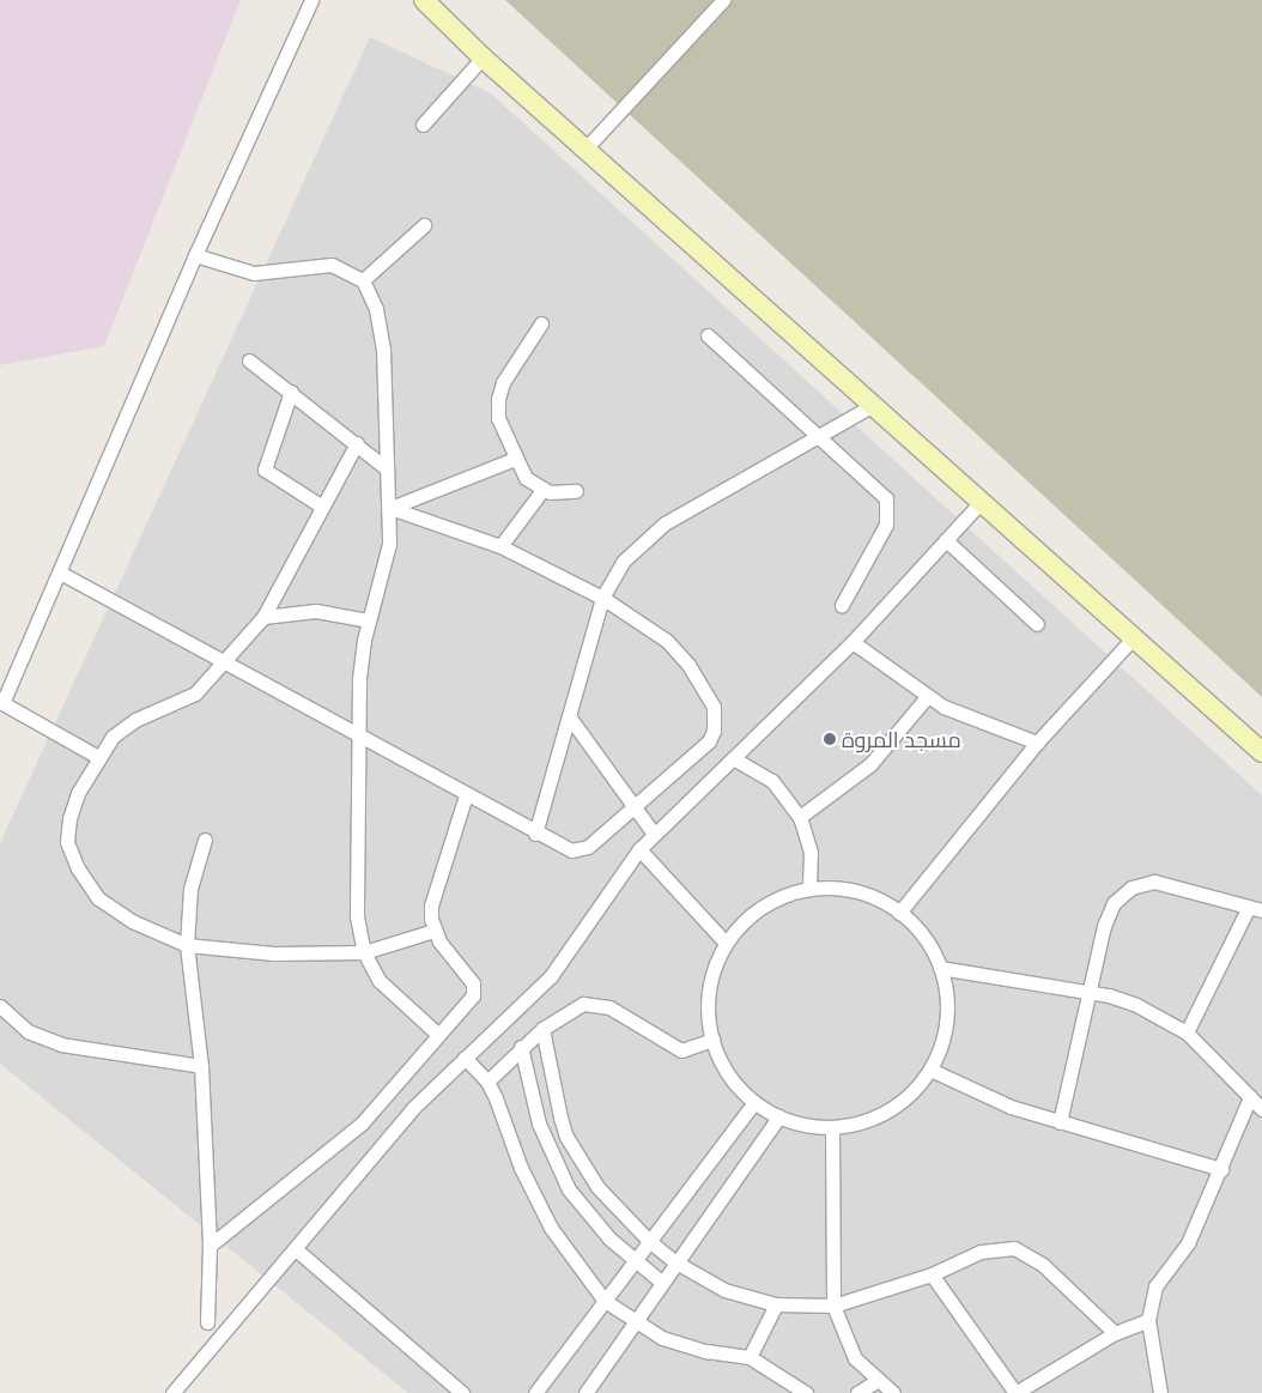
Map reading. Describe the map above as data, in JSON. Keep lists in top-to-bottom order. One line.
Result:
{"places":["مسجد المروة"]}
